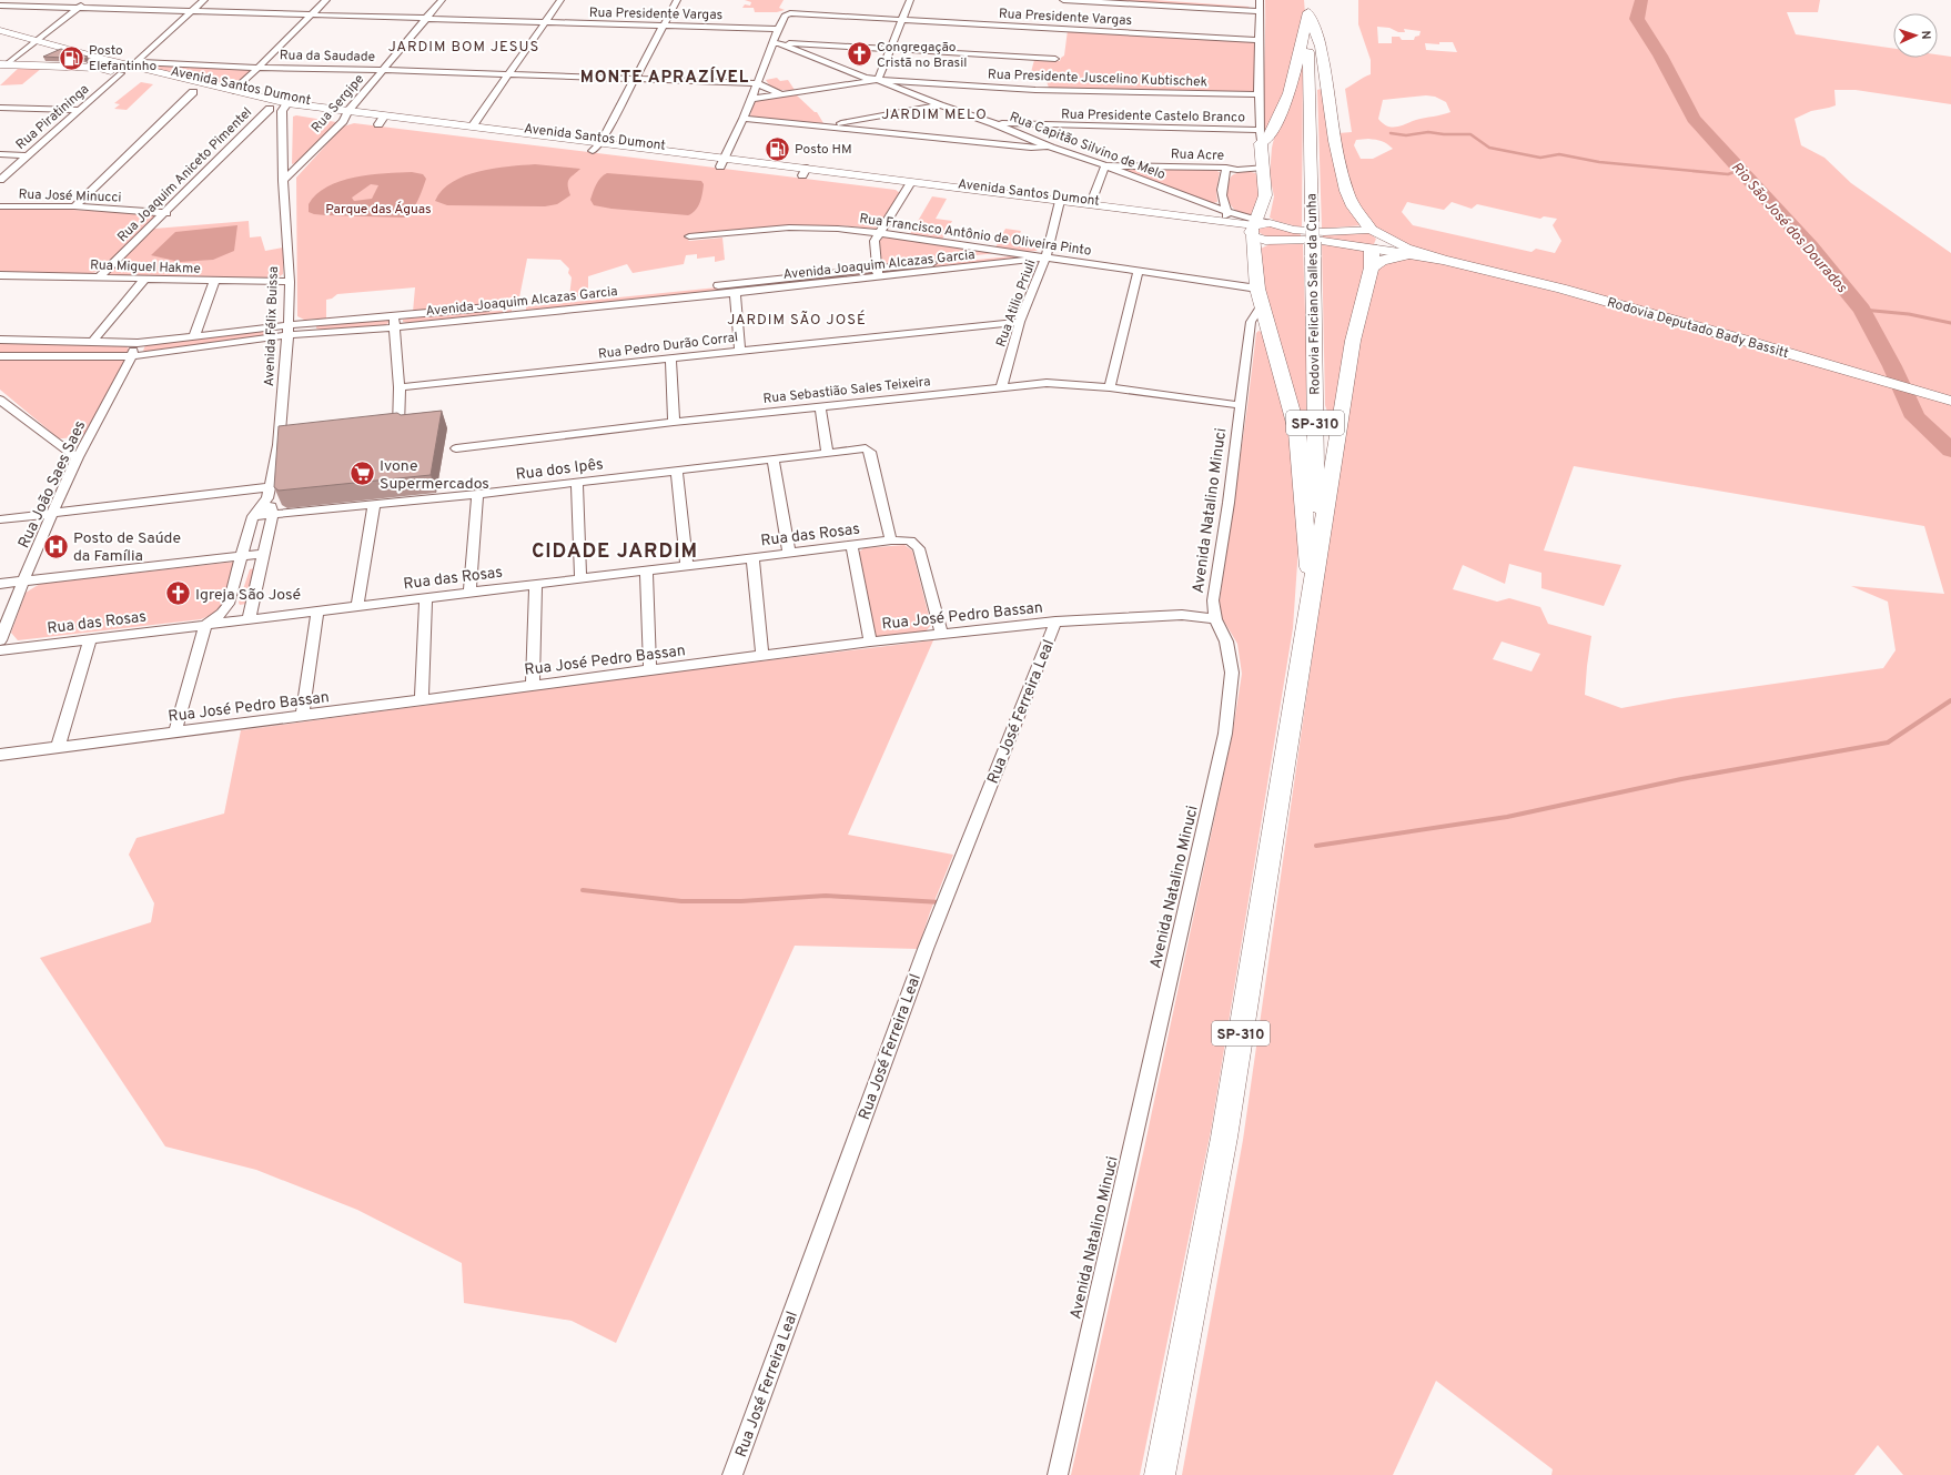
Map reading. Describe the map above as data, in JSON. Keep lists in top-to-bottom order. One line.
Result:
{"streets":{"main road":["Rodovia Feliciano Salles da Cunha","Rodovia Deputado Bady Bassitt","SP-310"],"street":["Rua Presidente Vargas","Rua da Saudade","Rua Presidente Juscelino Kubtischek","Avenida Santos Dumont","Rua Sergipe","Rua Presidente Castelo Branco","Rua Piratininga","Rua Capitão Silvino de Melo","Rua Acre","Rua Joaquim Aniceto Pimentel","Rua José Minucci","Rua Francisco Antônio de Oliveira Pinto","Avenida Joaquim Alcazas Garcia","Rua Miguel Hakme","Rua Atilio Priuli","Avenida Félix Buissa","Rua Pedro Durão Corral","Rua Sebastião Sales Teixeira","Rua dos Ipês","Rua João Saes Saes","Avenida Natalino Minuci","Rua das Rosas","Rua José Pedro Bassan","Rua José Ferreira Leal"]},"crossings":[["Rua Presidente Vargas","Rua Sergipe"],["Rua da Saudade","Rua Presidente Juscelino Kubtischek"],["Rua da Saudade","Avenida Santos Dumont"],["Rua da Saudade","Rua Sergipe"],["Rua Presidente Juscelino Kubtischek","Rua Capitão Silvino de Melo"],["Avenida Santos Dumont","Rua Sergipe"],["Avenida Santos Dumont","Rua Piratininga"],["Avenida Santos Dumont","Rua Capitão Silvino de Melo"],["Avenida Santos Dumont","Rua Joaquim Aniceto Pimentel"],["Avenida Santos Dumont","Rua Atilio Priuli"],["Avenida Santos Dumont","Avenida Félix Buissa"],["Avenida Santos Dumont","Rodovia Deputado Bady Bassitt"],["Rua Sergipe","Avenida Félix Buissa"],["Rua Presidente Castelo Branco","Rua Capitão Silvino de Melo"],["Rua Capitão Silvino de Melo","Rua Acre"],["Rua Joaquim Aniceto Pimentel","Rua José Minucci"],["Rua Joaquim Aniceto Pimentel","Rua Miguel Hakme"],["Rua Francisco Antônio de Oliveira Pinto","Avenida Joaquim Alcazas Garcia"],["Rua Francisco Antônio de Oliveira Pinto","Rua Atilio Priuli"],["Avenida Joaquim Alcazas Garcia","Rua Atilio Priuli"],["Avenida Joaquim Alcazas Garcia","Avenida Félix Buissa"],["Avenida Joaquim Alcazas Garcia","Rua João Saes Saes"],["Rua Miguel Hakme","Avenida Félix Buissa"],["Rodovia Feliciano Salles da Cunha","SP-310"],["Rua Atilio Priuli","Rua Pedro Durão Corral"],["Rua Atilio Priuli","Rua Sebastião Sales Teixeira"],["Avenida Félix Buissa","Rua dos Ipês"],["Rua Sebastião Sales Teixeira","Avenida Natalino Minuci"],["Rua dos Ipês","Rua das Rosas"],["Avenida Natalino Minuci","Rua José Pedro Bassan"],["Rua das Rosas","Rua José Pedro Bassan"],["Rua José Pedro Bassan","Rua José Ferreira Leal"]],"districts":["JARDIM BOM JESUS","MONTE APRAZÍVEL","JARDIM MELO","JARDIM SÃO JOSÉ","CIDADE JARDIM"],"water":["Rio São José dos Dourados"],"parks":["Parque das Águas"],"places":{"church":["Congregação Cristã no Brasil","Igreja São José"],"fuel station":["Posto Elefantinho","Posto HM"],"supermarket":["Ivone Supermercados"],"hospital":["Posto de Saúde da Família"]},"north":"right"}
